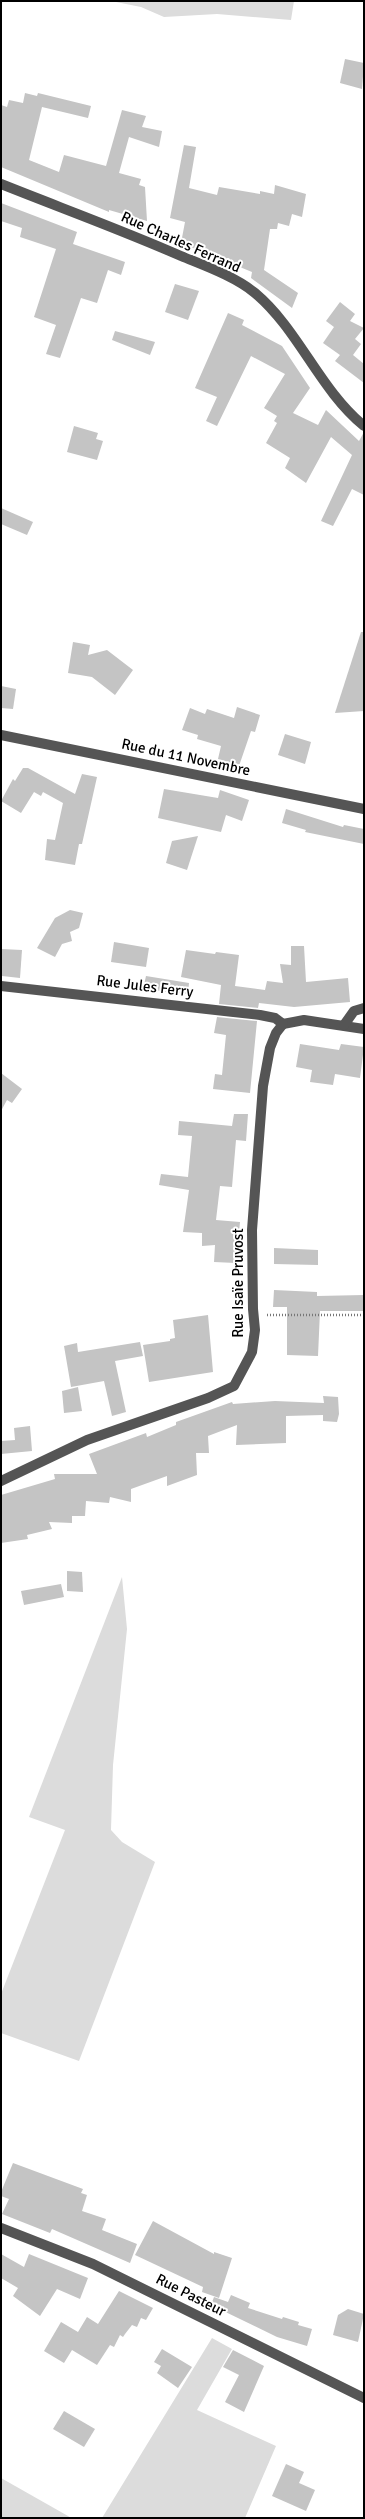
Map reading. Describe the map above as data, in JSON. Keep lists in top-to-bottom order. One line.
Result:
{"streets":{"street":["Rue Charles Ferrand","Rue du 11 Novembre","Rue Jules Ferry","Rue Isaïe Pruvost","Rue Pasteur"]},"crossings":[["Rue Jules Ferry","Rue Isaïe Pruvost"]]}
